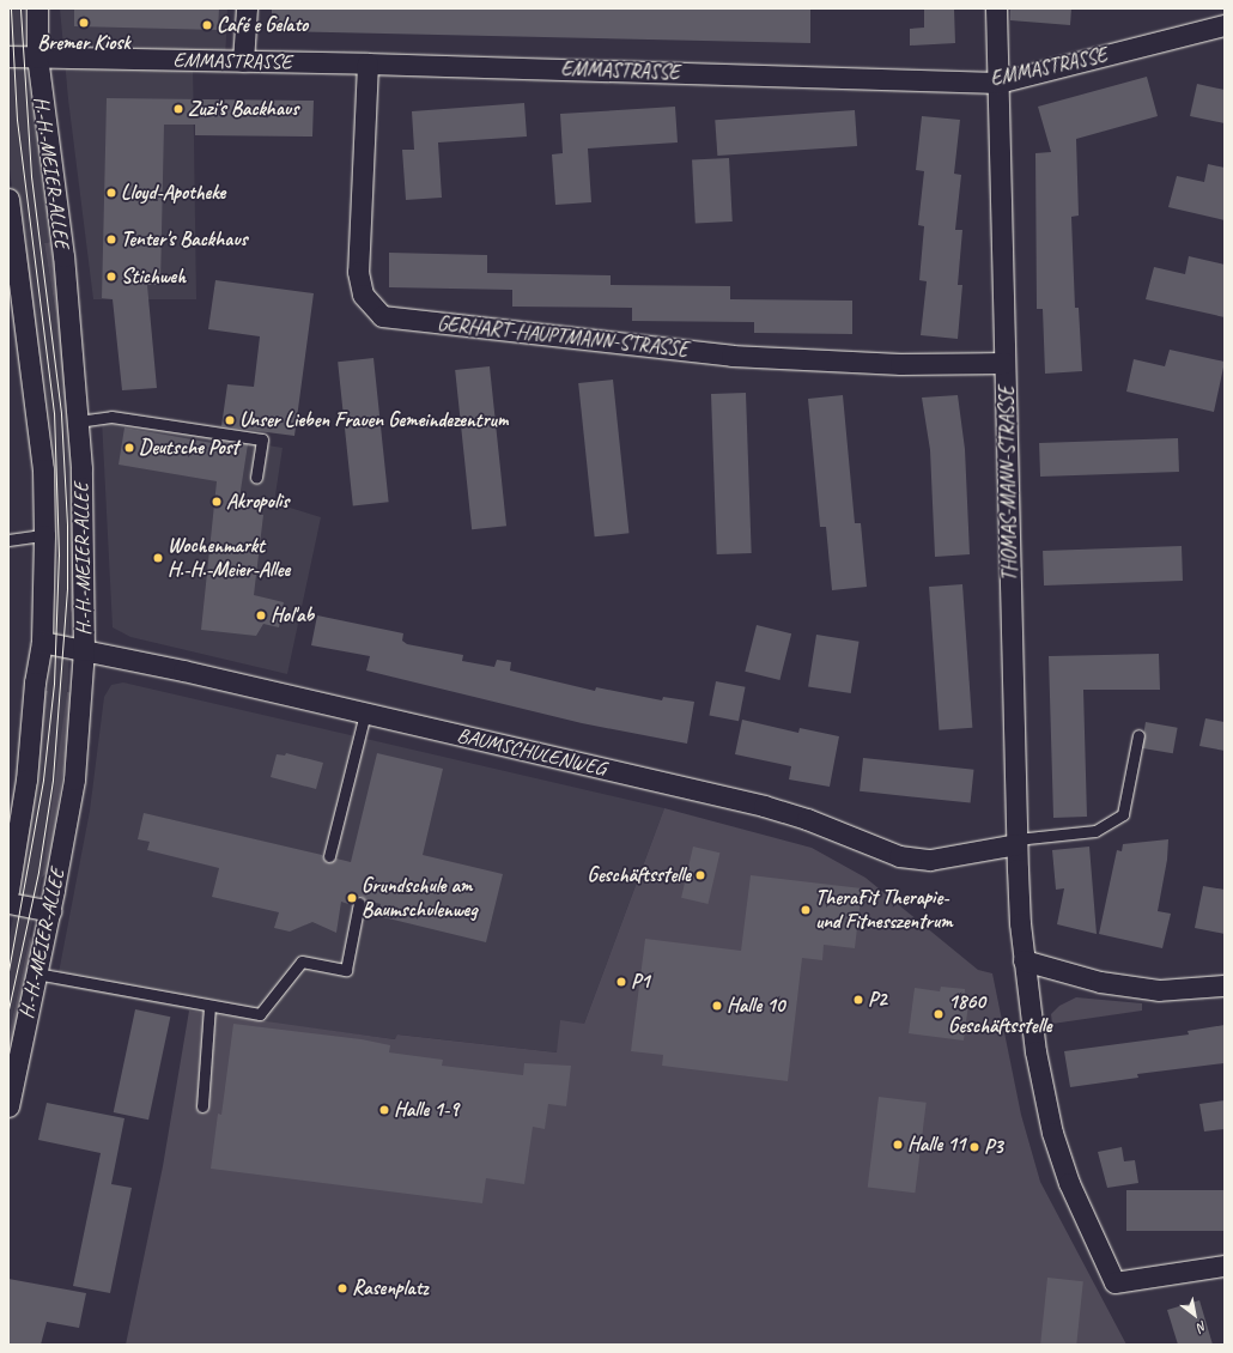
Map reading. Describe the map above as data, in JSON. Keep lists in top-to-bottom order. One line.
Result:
{"streets":{"street":["EMMASTRASSE","H.-H.-MEIER-ALLEE","GERHART-HAUPTMANN-STRASSE","THOMAS-MANN-STRASSE","BAUMSCHULENWEG"]},"crossings":[["EMMASTRASSE","H.-H.-MEIER-ALLEE"],["EMMASTRASSE","GERHART-HAUPTMANN-STRASSE"],["EMMASTRASSE","THOMAS-MANN-STRASSE"],["H.-H.-MEIER-ALLEE","BAUMSCHULENWEG"],["GERHART-HAUPTMANN-STRASSE","THOMAS-MANN-STRASSE"],["THOMAS-MANN-STRASSE","BAUMSCHULENWEG"]],"places":["Bremer Kiosk","Café e Gelato","Zuzi's Backhaus","Lloyd-Apotheke","Tenter's Backhaus","Stichweh","Unser Lieben Frauen Gemeindezentrum","Deutsche Post","Akropolis","Wochenmarkt H.-H.-Meier-Allee","Hol'ab","Geschäftsstelle","Grundschule am Baumschulenweg","TheraFit Therapie- und Fitnesszentrum","P1","P2","Halle 10","1860 Geschäftsstelle","Halle 1-9","Halle 11","P3","Rasenplatz"],"north":"bottom right"}
